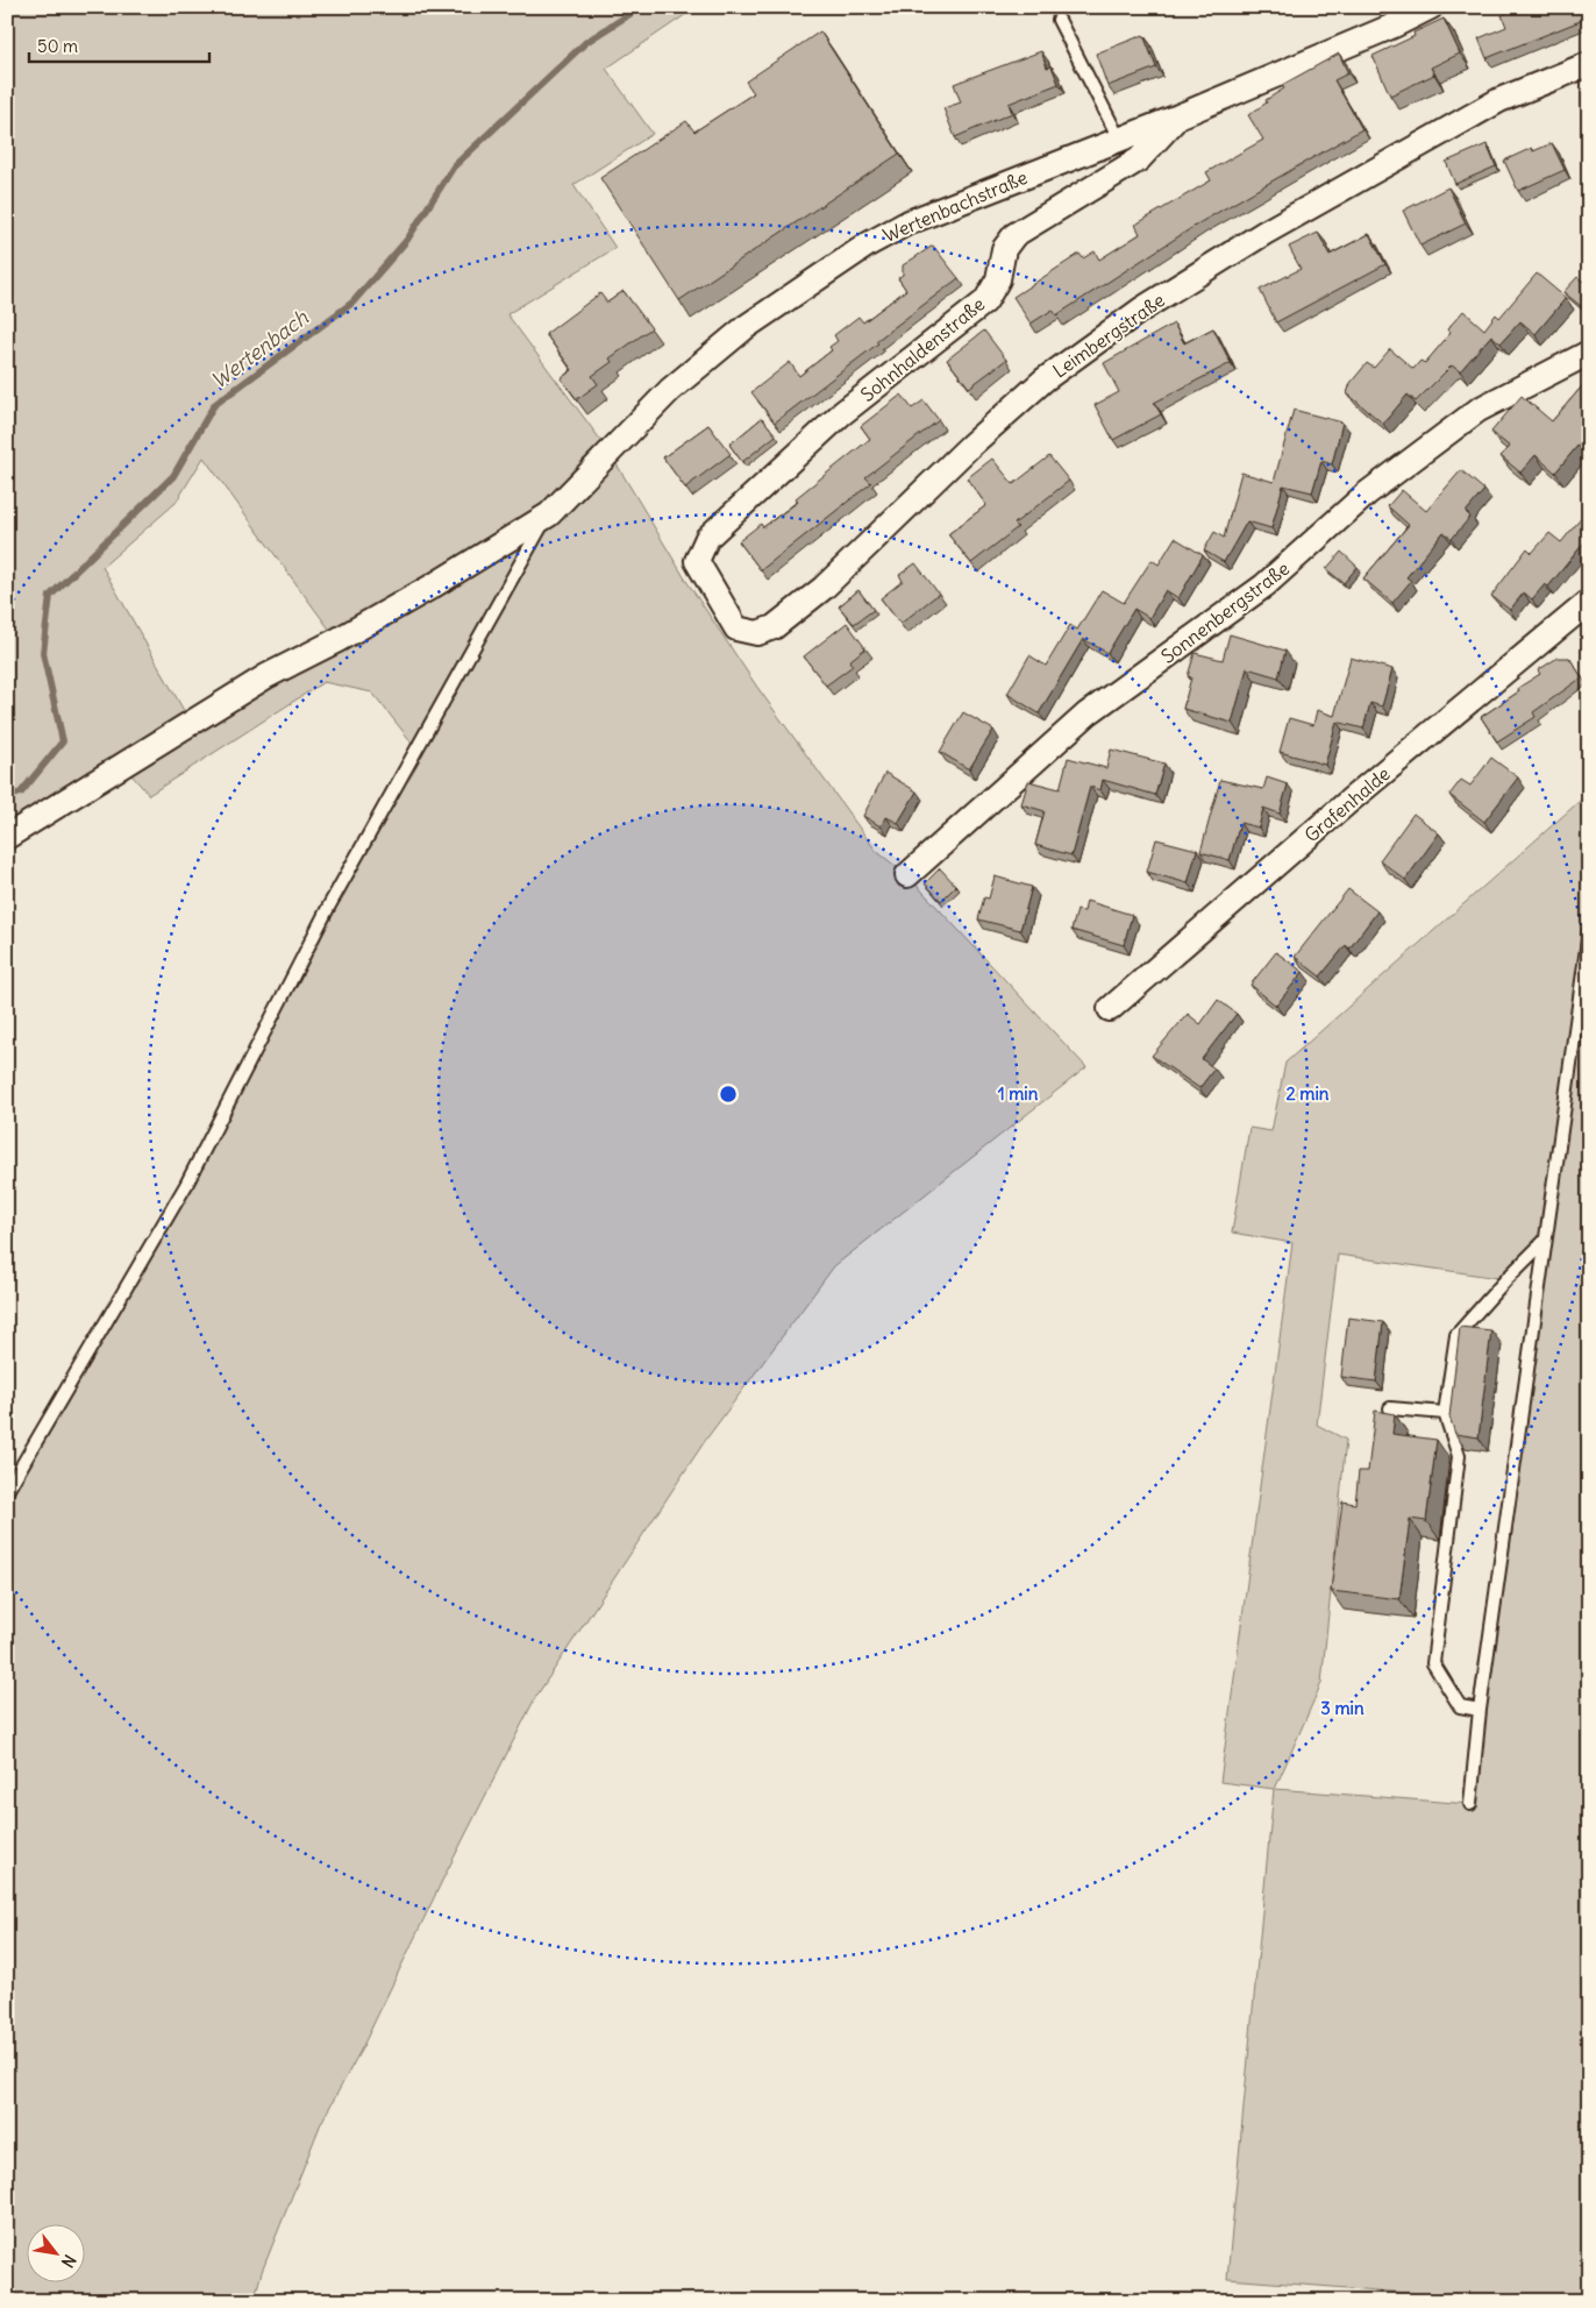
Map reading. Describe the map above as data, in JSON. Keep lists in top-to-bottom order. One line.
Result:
{"streets":{"street":["Wertenbachstraße","Leimbergstraße","Sohnhaldenstraße","Sonnenbergstraße","Grafenhalde"]},"crossings":[["Wertenbachstraße","Sohnhaldenstraße"],["Leimbergstraße","Sohnhaldenstraße"]],"water":["Wertenbach"],"scale_bar":"50 m","north":"bottom right","rings":["1 min","2 min","3 min"]}
